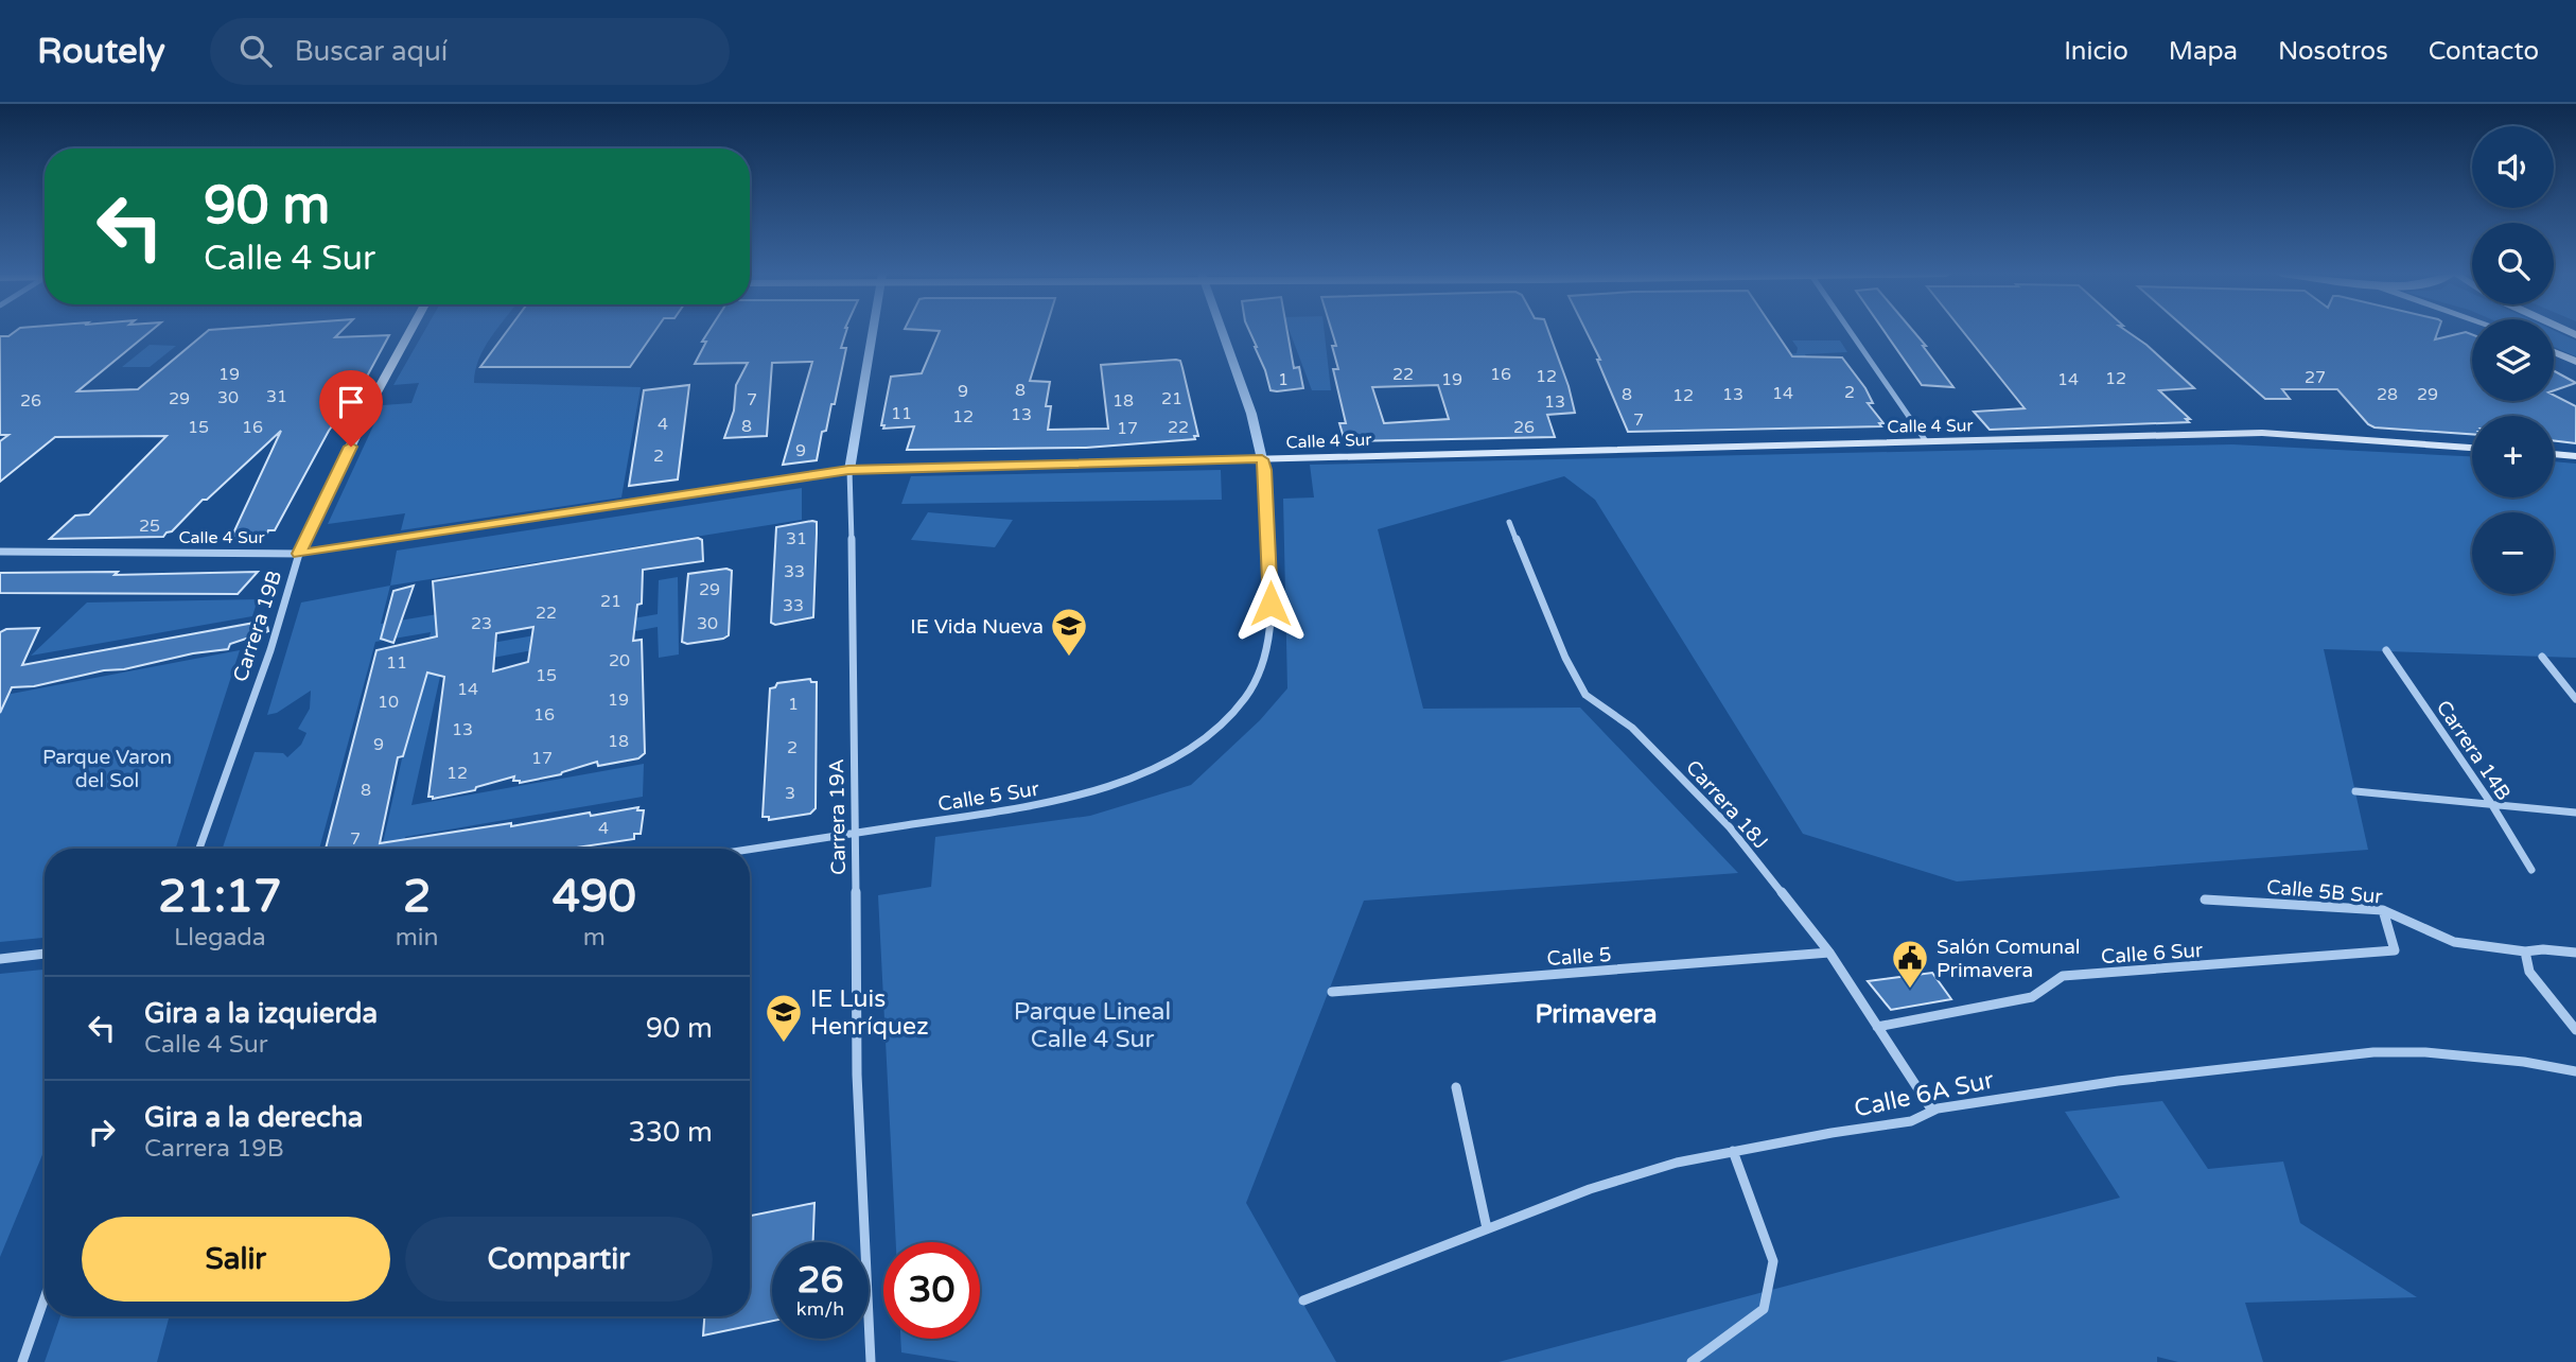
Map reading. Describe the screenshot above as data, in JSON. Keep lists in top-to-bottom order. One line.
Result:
{"streets":{"main road":["Calle 4 Sur","Carrera 19B"],"street":["Carrera 14B","Calle 5 Sur","Carrera 18J","Carrera 19A","Calle 5B Sur","Calle 6 Sur","Calle 5","Calle 6A Sur"]},"crossings":[["Calle 4 Sur","Carrera 19B"],["Calle 4 Sur","Calle 5 Sur"],["Calle 4 Sur","Carrera 19A"],["Calle 5 Sur","Carrera 19A"],["Carrera 18J","Calle 6 Sur"],["Carrera 18J","Calle 5"],["Carrera 18J","Calle 6A Sur"],["Calle 5B Sur","Calle 6 Sur"]],"districts":["Primavera"],"parks":["Parque Varon del Sol","Parque Lineal Calle 4 Sur"],"places":{"school or university":["IE Vida Nueva","IE Luis Henríquez"],"public building":["Salón Comunal Primavera"]},"house_numbers":["19","22","16","12","27","12","1","19","14","8","9","2","14","8","13","28","29","12","31","30","29","21","7","26","18","13","11","13","12","7","4","8","15","16","22","26","17","9","2","25","31","33","29","21","33","22","23","30","20","11","15","14","19","10","1","16","13","18","9","2","17","12","8","3","4","7"],"page":{"header":"Routely","search":"Buscar aquí","nav":["Inicio","Mapa","Nosotros","Contacto"],"map_buttons":["+","−"],"turn":["90 m","Calle 4 Sur"],"eta":["21:17","Llegada","2","min","490","m"],"list":[{"name":"Gira a la izquierda","note":"Calle 4 Sur","value":"90 m"},{"name":"Gira a la derecha","note":"Carrera 19B","value":"330 m"}],"buttons":["Salir","Compartir"],"speed":"26 km/h","limit":"30"}}
